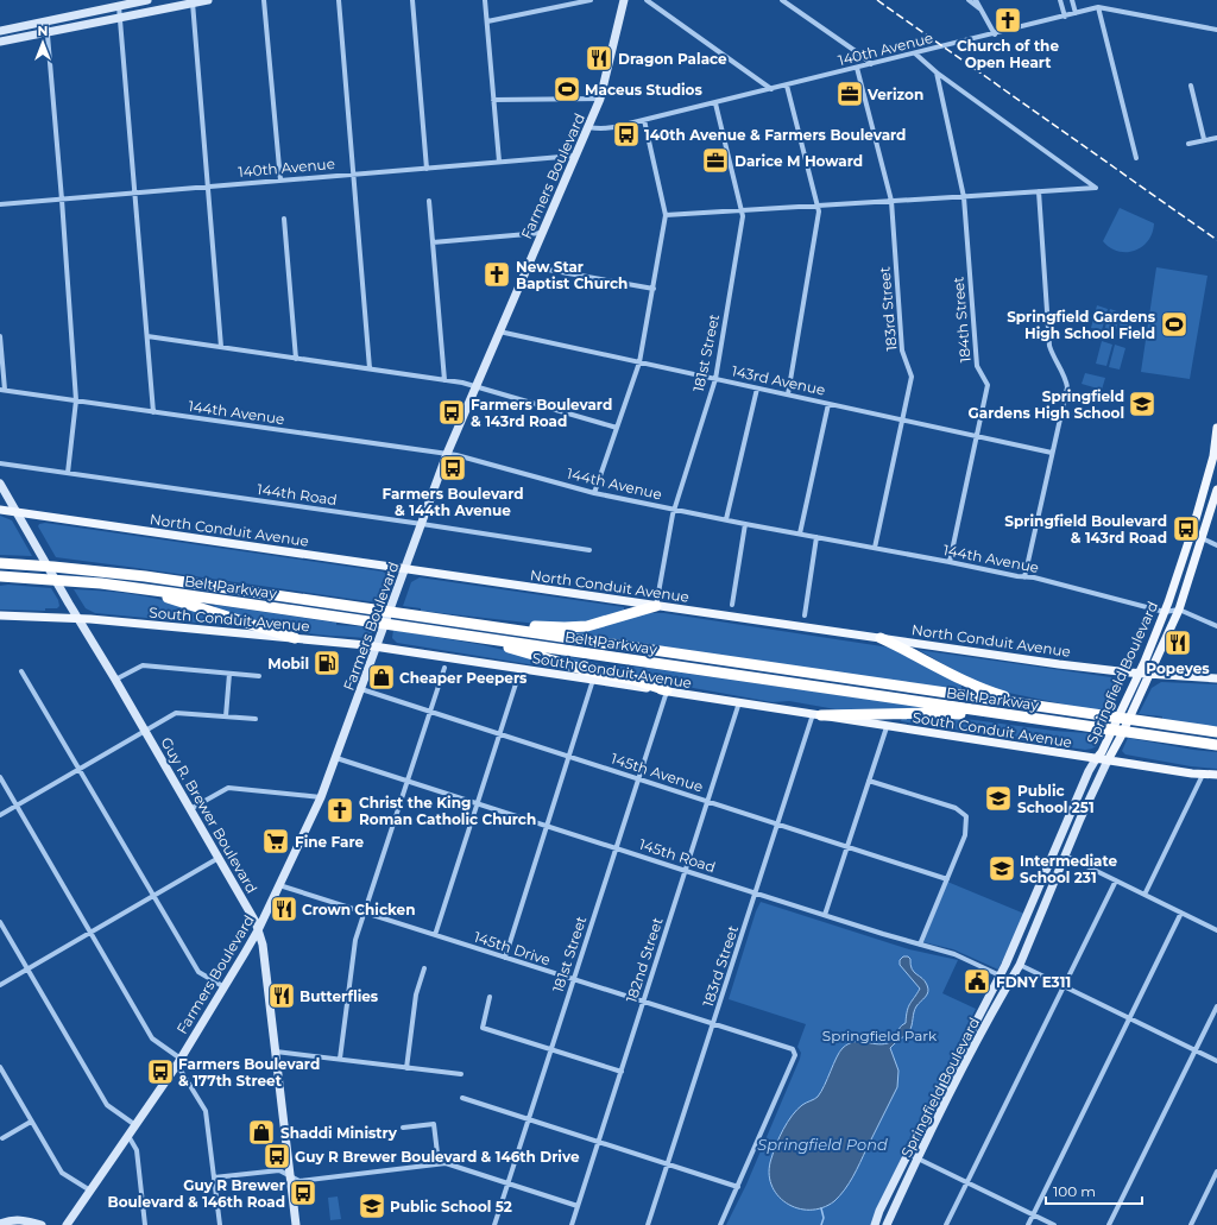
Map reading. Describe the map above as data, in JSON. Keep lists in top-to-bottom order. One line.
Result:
{"streets":{"highway":["Belt Parkway"],"main road":["Farmers Boulevard","North Conduit Avenue","South Conduit Avenue","Springfield Boulevard","Guy R. Brewer Boulevard"],"street":["140th Avenue","183rd Street","184th Street","181st Street","143rd Avenue","144th Avenue","144th Road","145th Avenue","145th Road","145th Drive","182nd Street"]},"crossings":[["140th Avenue","Farmers Boulevard"],["140th Avenue","183rd Street"],["140th Avenue","181st Street"],["Farmers Boulevard","143rd Avenue"],["Farmers Boulevard","144th Avenue"],["Farmers Boulevard","144th Road"],["Farmers Boulevard","North Conduit Avenue"],["Farmers Boulevard","South Conduit Avenue"],["Farmers Boulevard","145th Avenue"],["Farmers Boulevard","Guy R. Brewer Boulevard"],["Farmers Boulevard","145th Road"],["Farmers Boulevard","145th Drive"],["183rd Street","143rd Avenue"],["183rd Street","144th Avenue"],["183rd Street","South Conduit Avenue"],["183rd Street","145th Avenue"],["183rd Street","145th Road"],["183rd Street","145th Drive"],["184th Street","143rd Avenue"],["184th Street","144th Avenue"],["181st Street","143rd Avenue"],["181st Street","144th Avenue"],["181st Street","North Conduit Avenue"],["181st Street","South Conduit Avenue"],["181st Street","145th Avenue"],["181st Street","145th Road"],["181st Street","145th Drive"],["144th Avenue","Springfield Boulevard"],["North Conduit Avenue","Springfield Boulevard"],["North Conduit Avenue","Guy R. Brewer Boulevard"],["South Conduit Avenue","Springfield Boulevard"],["South Conduit Avenue","Guy R. Brewer Boulevard"],["South Conduit Avenue","182nd Street"],["Springfield Boulevard","145th Road"],["145th Avenue","182nd Street"],["145th Road","182nd Street"],["145th Drive","182nd Street"]],"water":["Springfield Pond"],"parks":["Springfield Park"],"places":{"church":["Church of the Open Heart","New Star Baptist Church","Christ the King Roman Catholic Church"],"restaurant":["Dragon Palace","Popeyes","Crown Chicken","Butterflies"],"sports":["Maceus Studios","Springfield Gardens High School Field"],"office":["Verizon","Darice M Howard"],"bus stop":["140th Avenue & Farmers Boulevard","Farmers Boulevard & 143rd Road","Farmers Boulevard & 144th Avenue","Springfield Boulevard & 143rd Road","Farmers Boulevard & 177th Street","Guy R Brewer Boulevard & 146th Drive","Guy R Brewer Boulevard & 146th Road"],"school or university":["Springfield Gardens High School","Public School 251","Intermediate School 231","Public School 52"],"fuel station":["Mobil"],"shop":["Cheaper Peepers","Shaddi Ministry"],"supermarket":["Fine Fare"],"public building":["FDNY E311"]},"scale_bar":"100 m","north":"top"}
